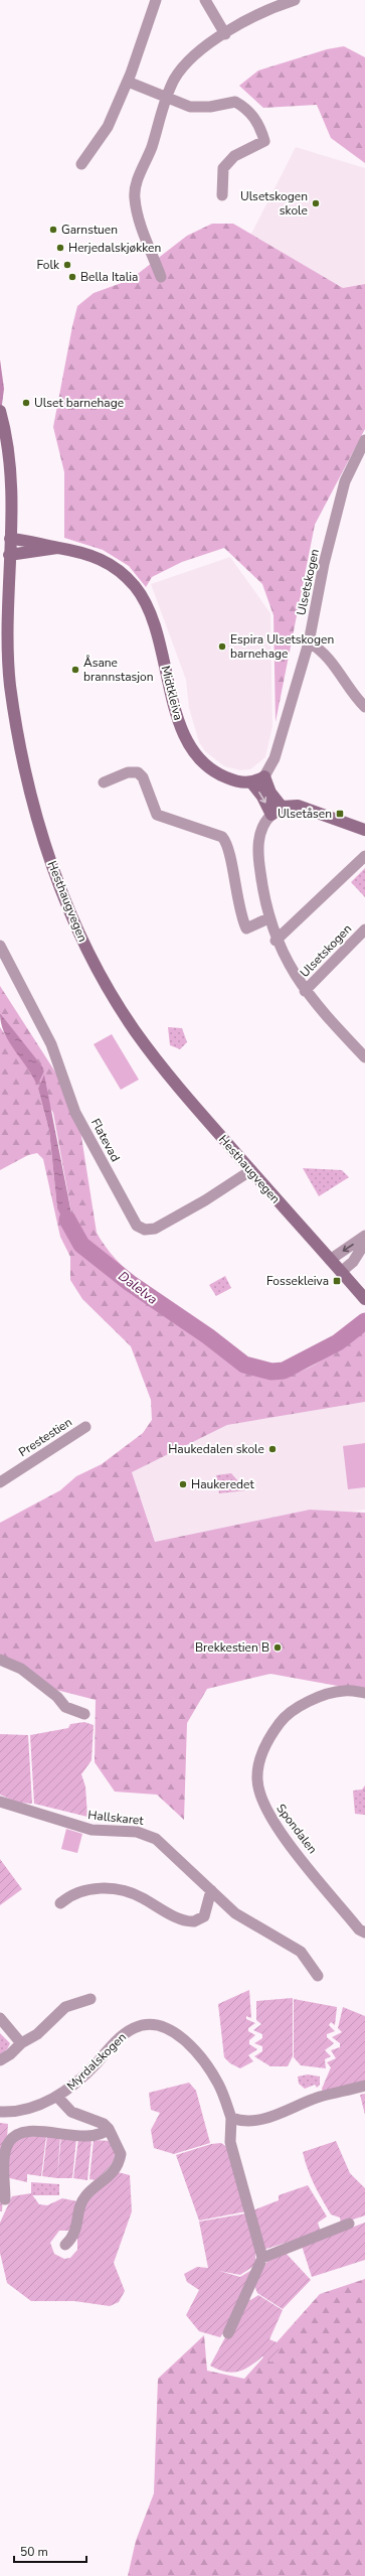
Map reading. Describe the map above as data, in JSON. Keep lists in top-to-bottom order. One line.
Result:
{"streets":{"main road":["Midtkleiva","Hesthaugvegen"],"street":["Ulsetskogen","Flatevad","Prestestien","Hallskaret","Spondalen","Myrdalskogen"]},"crossings":[["Midtkleiva","Hesthaugvegen"],["Hesthaugvegen","Flatevad"]],"water":["Dalelva"],"places":{"other":["Ulsetskogen skole","Garnstuen","Herjedalskjøkken","Folk","Bella Italia","Ulset barnehage","Espira Ulsetskogen barnehage","Åsane brannstasjon","Haukedalen skole","Haukeredet","Brekkestien B"],"transit":["Ulsetåsen","Fossekleiva"]},"scale_bar":"50 m"}
